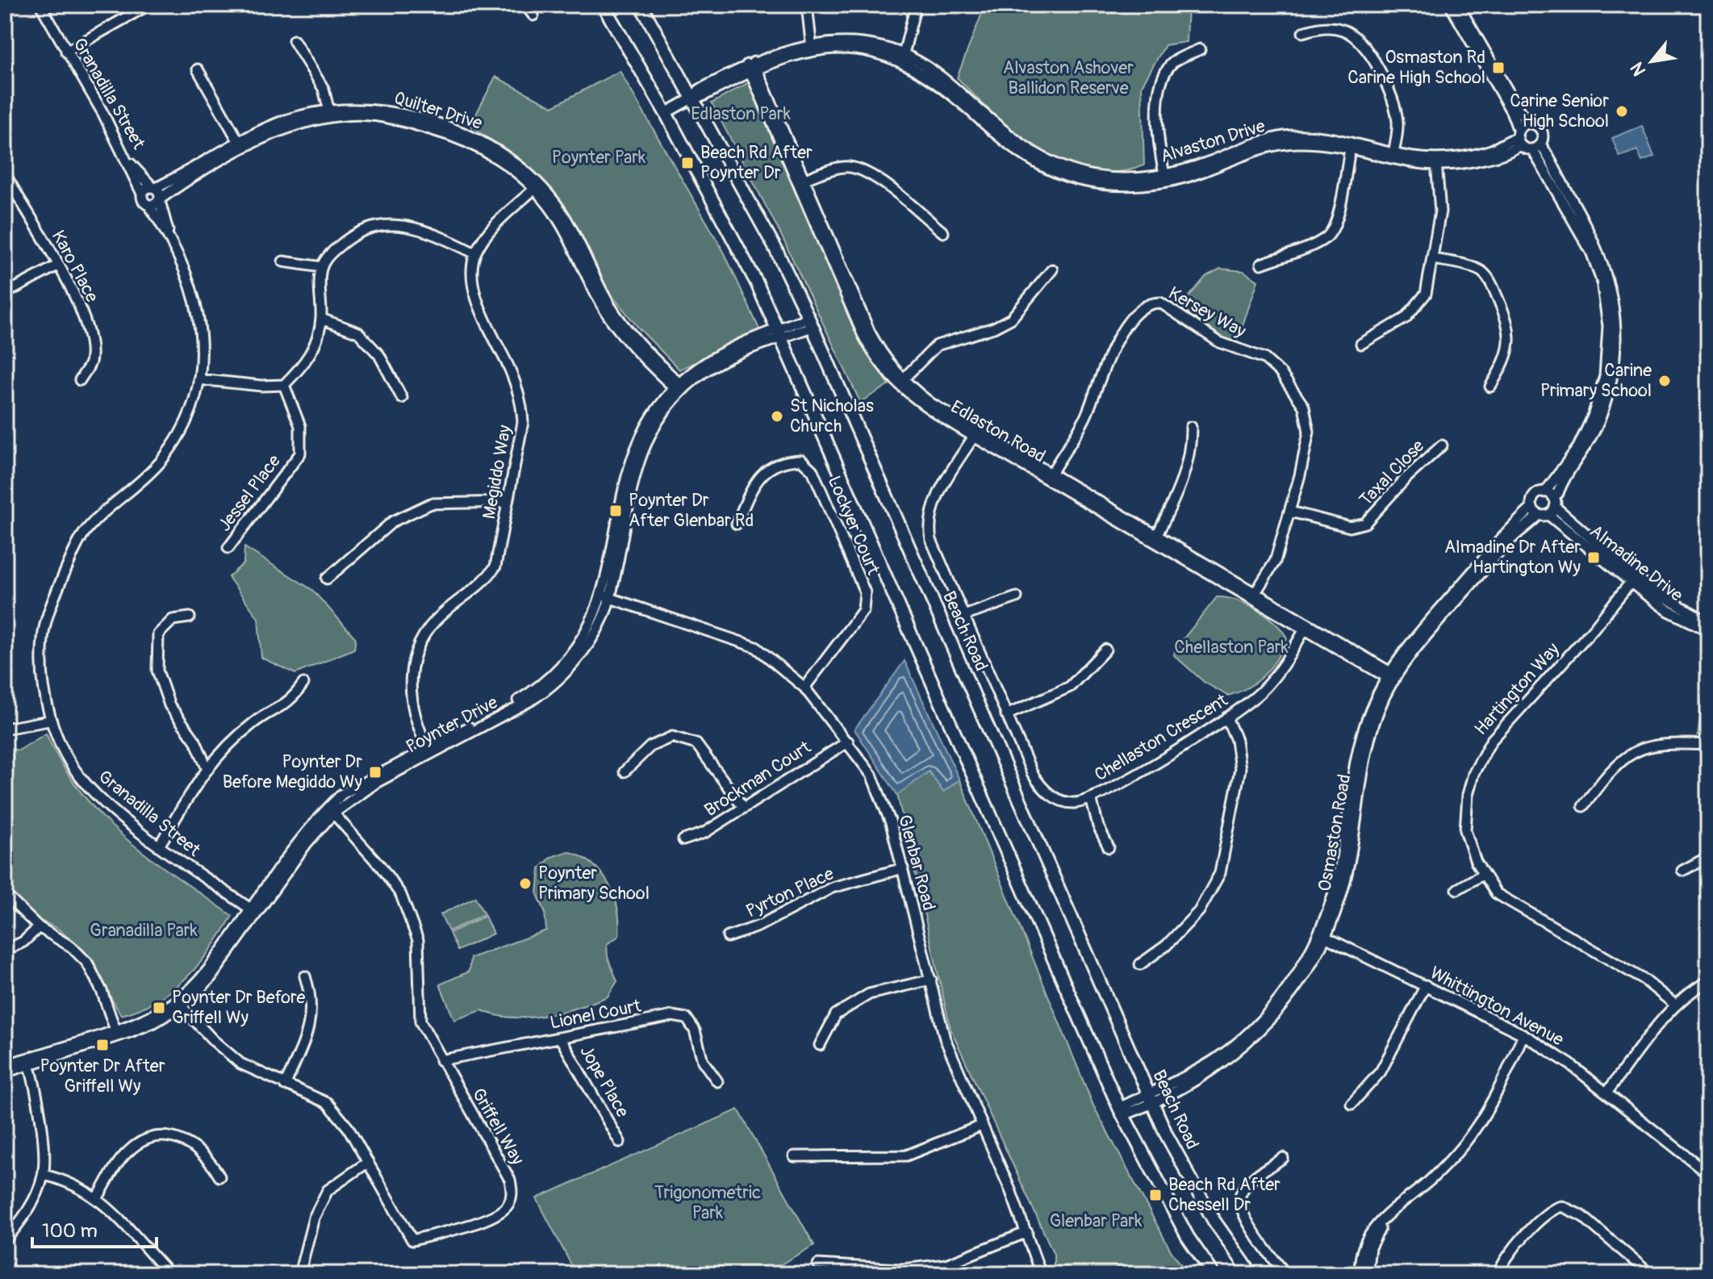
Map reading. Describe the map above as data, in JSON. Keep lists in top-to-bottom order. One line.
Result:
{"streets":{"main road":["Beach Road"],"street":["Granadilla Street","Quilter Drive","Alvaston Drive","Karo Place","Kersey Way","Edlaston Road","Megiddo Way","Taxal Close","Jessel Place","Lockyer Court","Almadine Drive","Hartington Way","Poynter Drive","Chellaston Crescent","Brockman Court","Osmaston Road","Glenbar Road","Pyrton Place","Whittington Avenue","Lionel Court","Jope Place","Griffell Way"]},"crossings":[["Granadilla Street","Quilter Drive"],["Granadilla Street","Poynter Drive"],["Quilter Drive","Poynter Drive"],["Alvaston Drive","Edlaston Road"],["Alvaston Drive","Beach Road"],["Alvaston Drive","Osmaston Road"],["Kersey Way","Edlaston Road"],["Kersey Way","Taxal Close"],["Edlaston Road","Chellaston Crescent"],["Edlaston Road","Osmaston Road"],["Megiddo Way","Poynter Drive"],["Lockyer Court","Glenbar Road"],["Almadine Drive","Hartington Way"],["Almadine Drive","Osmaston Road"],["Beach Road","Poynter Drive"],["Beach Road","Osmaston Road"],["Poynter Drive","Glenbar Road"],["Poynter Drive","Griffell Way"],["Brockman Court","Glenbar Road"],["Osmaston Road","Whittington Avenue"],["Glenbar Road","Pyrton Place"],["Lionel Court","Jope Place"],["Lionel Court","Griffell Way"]],"parks":["Alvaston Ashover Ballidon Reserve","Edlaston Park","Poynter Park","Chellaston Park","Granadilla Park","Trigonometric Park","Glenbar Park"],"places":{"transit":["Osmaston Rd Carine High School","Beach Rd After Poynter Dr","Poynter Dr After Glenbar Rd","Almadine Dr After Hartington Wy","Poynter Dr Before Megiddo Wy","Poynter Dr Before Griffell Wy","Poynter Dr After Griffell Wy","Beach Rd After Chessell Dr"],"other":["Carine Senior High School","Carine Primary School","St Nicholas Church","Poynter Primary School"]},"scale_bar":"100 m","north":"bottom left"}
